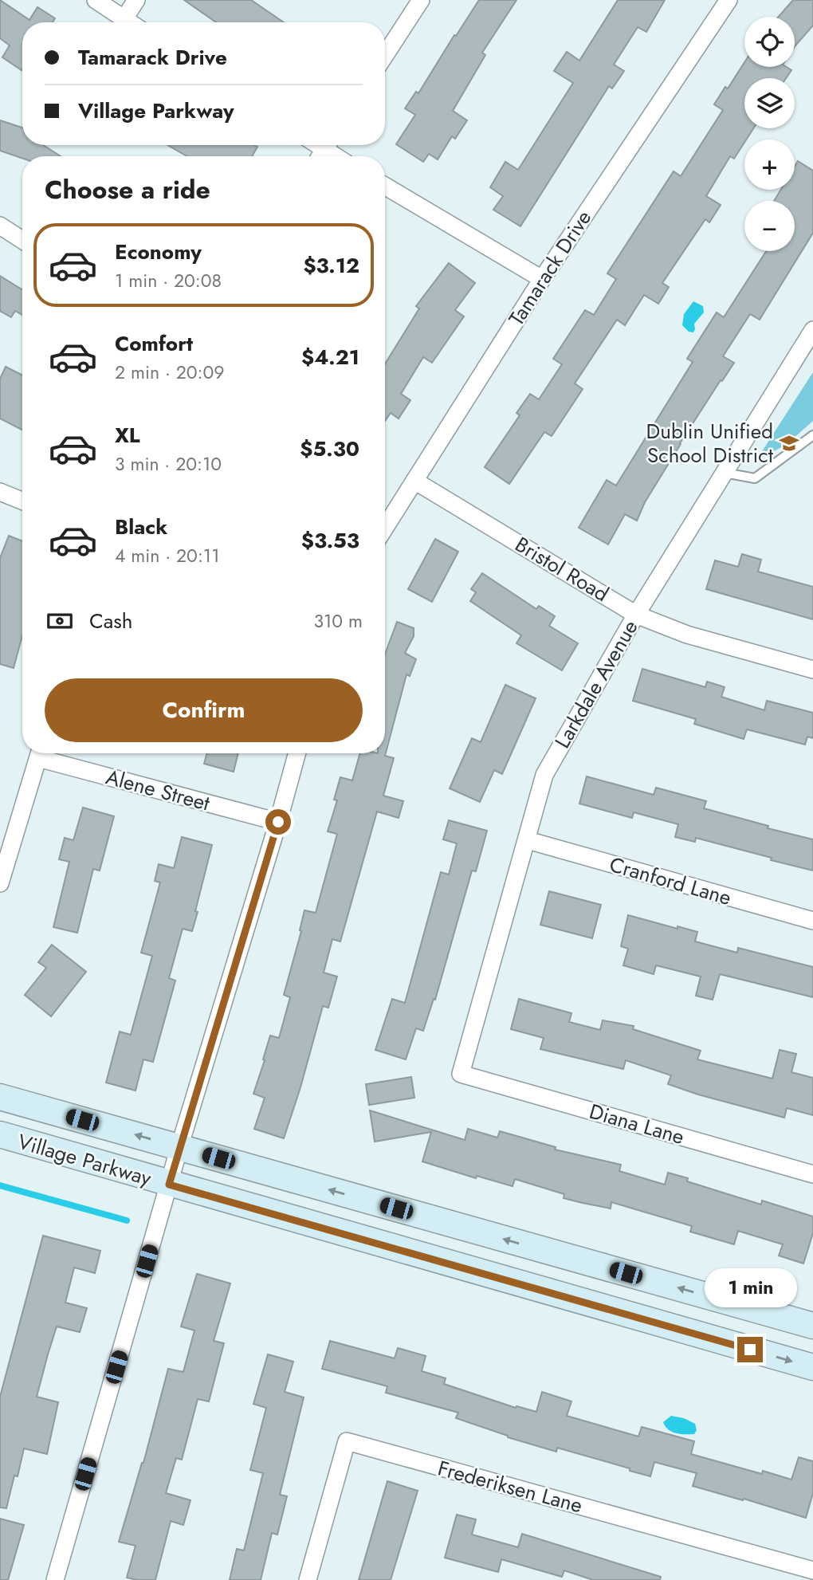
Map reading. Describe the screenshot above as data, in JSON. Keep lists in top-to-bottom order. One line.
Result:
{"streets":{"street":["Tamarack Drive","Bristol Road","Larkdale Avenue","Alene Street","Cranford Lane","Diana Lane","Village Parkway","Frederiksen Lane"]},"crossings":[["Tamarack Drive","Bristol Road"],["Bristol Road","Larkdale Avenue"],["Larkdale Avenue","Cranford Lane"],["Larkdale Avenue","Diana Lane"]],"places":{"school or university":["Dublin Unified School District"]},"page":{"map_buttons":["+","−"],"banner":["Tamarack Drive","Village Parkway"],"heading":"Choose a ride","list":[{"name":"Economy","note":"1 min · 20:08","value":"$3.12"},{"name":"Comfort","note":"2 min · 20:09","value":"$4.21"},{"name":"XL","note":"3 min · 20:10","value":"$5.30"},{"name":"Black","note":"4 min · 20:11","value":"$3.53"}],"pay":["Cash","310 m"],"buttons":"Confirm","bubble":"1 min"}}
